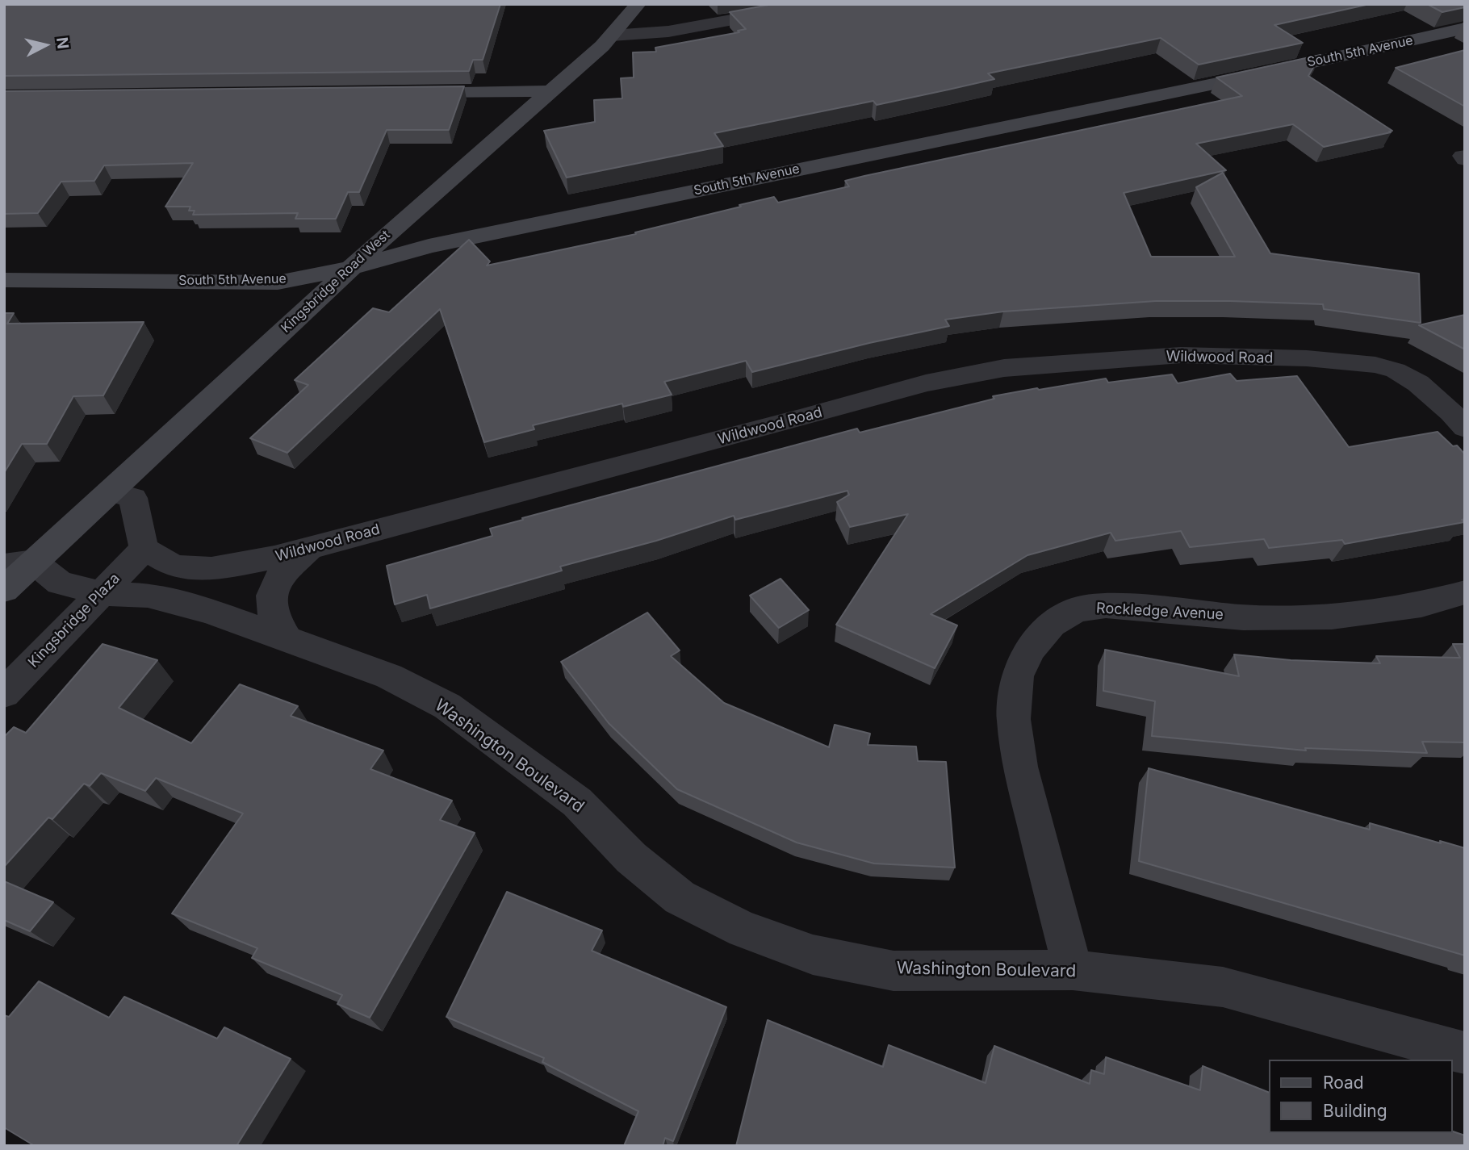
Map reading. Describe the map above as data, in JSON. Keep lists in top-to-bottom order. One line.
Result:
{"streets":{"street":["South 5th Avenue","Kingsbridge Road West","Wildwood Road","Rockledge Avenue","Kingsbridge Plaza","Washington Boulevard"]},"crossings":[["South 5th Avenue","Kingsbridge Road West"],["Kingsbridge Road West","Washington Boulevard"],["Wildwood Road","Kingsbridge Plaza"],["Rockledge Avenue","Washington Boulevard"],["Kingsbridge Plaza","Washington Boulevard"]],"legend":["Road","Building"],"north":"right"}
